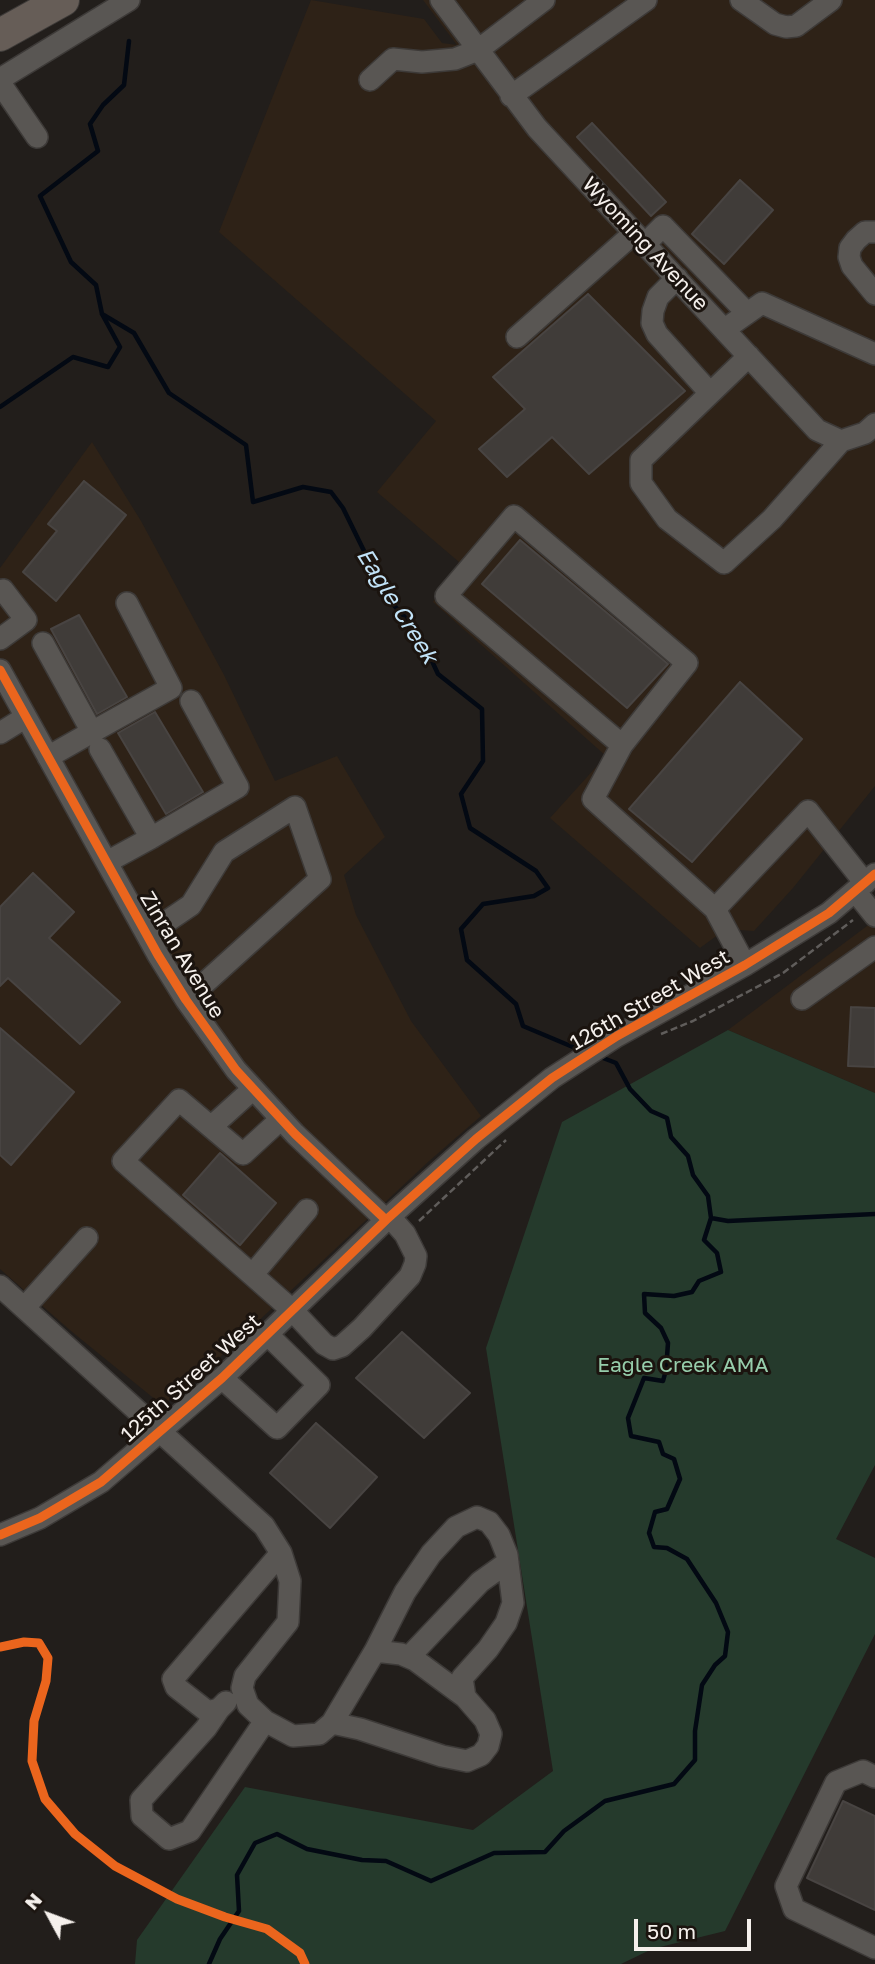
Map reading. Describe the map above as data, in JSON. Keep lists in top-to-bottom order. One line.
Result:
{"streets":{"street":["Wyoming Avenue","Zinran Avenue","126th Street West","125th Street West"]},"crossings":[["Zinran Avenue","126th Street West"],["Zinran Avenue","125th Street West"],["126th Street West","125th Street West"]],"water":["Eagle Creek"],"parks":["Eagle Creek AMA"],"scale_bar":"50 m","north":"top left"}
